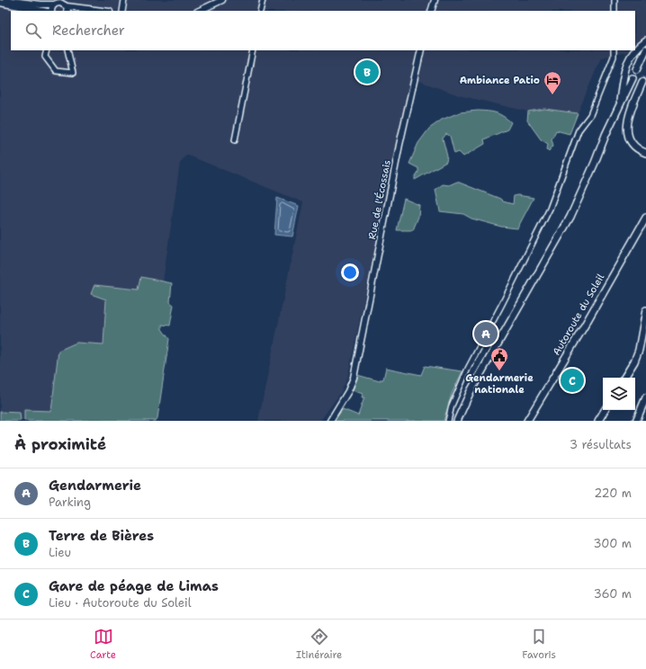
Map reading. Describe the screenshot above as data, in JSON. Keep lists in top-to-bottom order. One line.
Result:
{"streets":{"highway":["Autoroute du Soleil"],"main road":["Rue de l'Écossais"]},"places":{"hotel":["Ambiance Patio"],"public building":["Gendarmerie nationale"]},"page":{"search":"Rechercher","pins":["B","A","C"],"heading":["À proximité","3 résultats"],"list":[{"mark":"A","name":"Gendarmerie","note":"Parking","value":"220 m"},{"mark":"B","name":"Terre de Bières","note":"Lieu","value":"300 m"},{"mark":"C","name":"Gare de péage de Limas","note":"Lieu · Autoroute du Soleil","value":"360 m"}],"nav":["Carte","Itinéraire","Favoris"]}}
